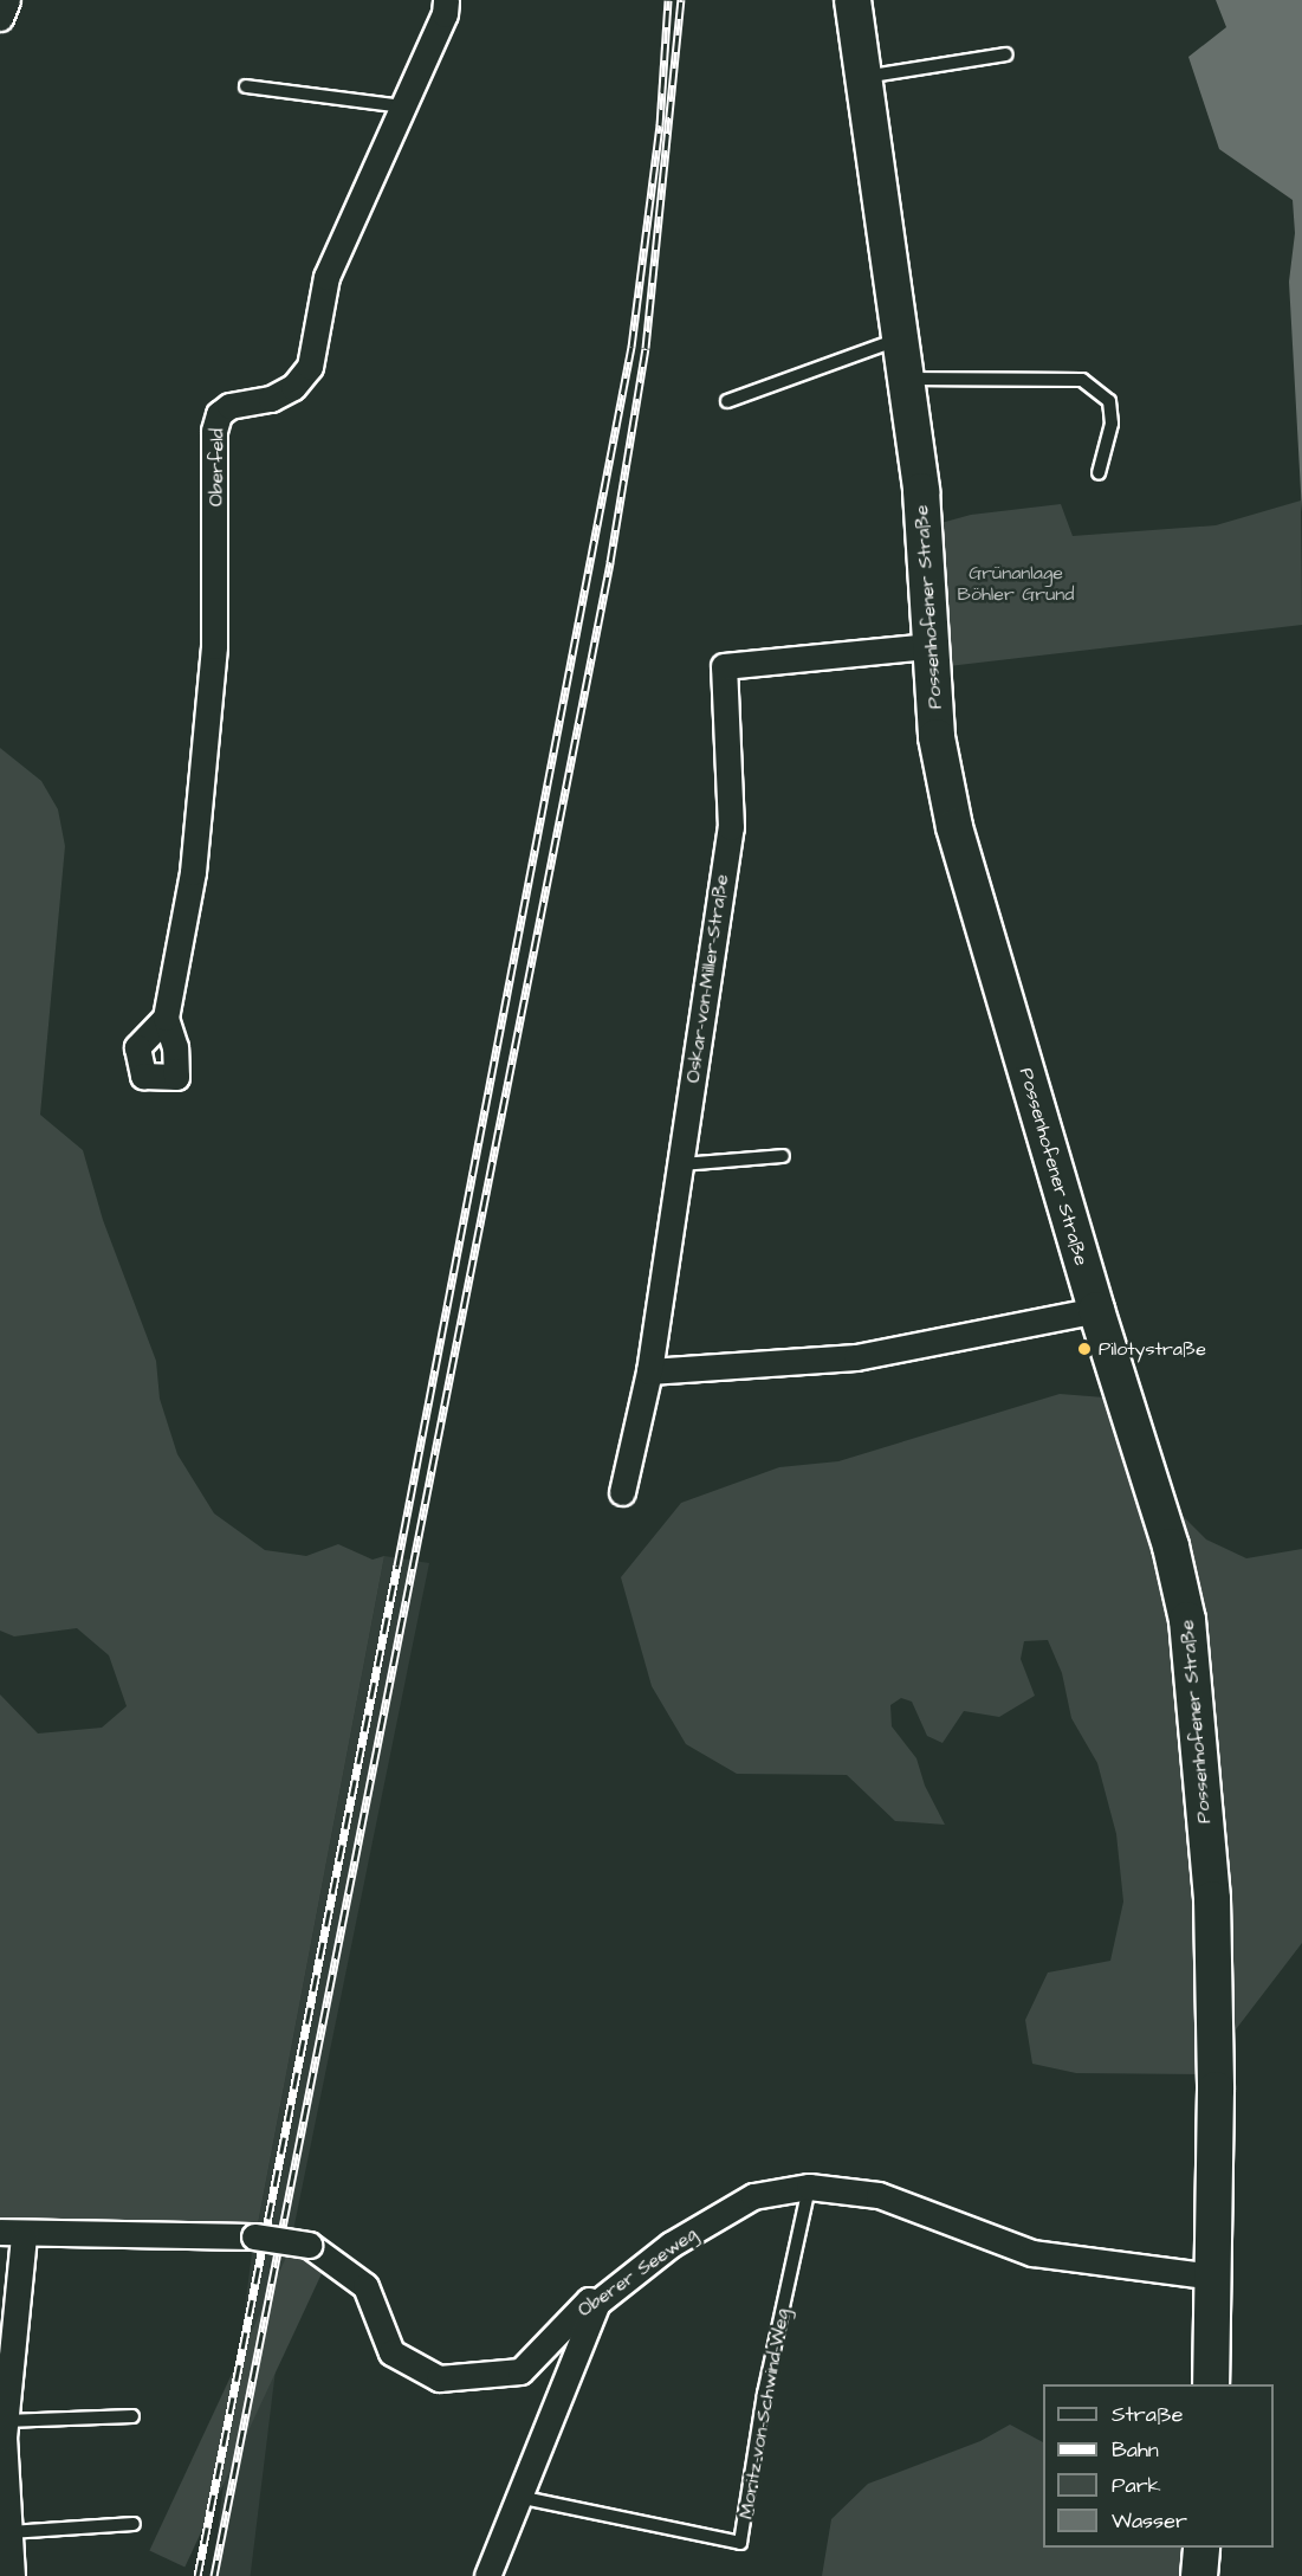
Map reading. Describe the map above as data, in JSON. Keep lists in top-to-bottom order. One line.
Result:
{"streets":{"main road":["Possenhofener Straße"],"street":["Oberfeld","Oskar-von-Miller-Straße","Oberer Seeweg"],"lane":["Moritz-von-Schwind-Weg"]},"crossings":[["Possenhofener Straße","Oskar-von-Miller-Straße"],["Possenhofener Straße","Oberer Seeweg"],["Oberer Seeweg","Moritz-von-Schwind-Weg"]],"parks":["Grünanlage Böhler Grund"],"places":["Pilotystraße"],"legend":["Straße","Bahn","Park","Wasser"]}
